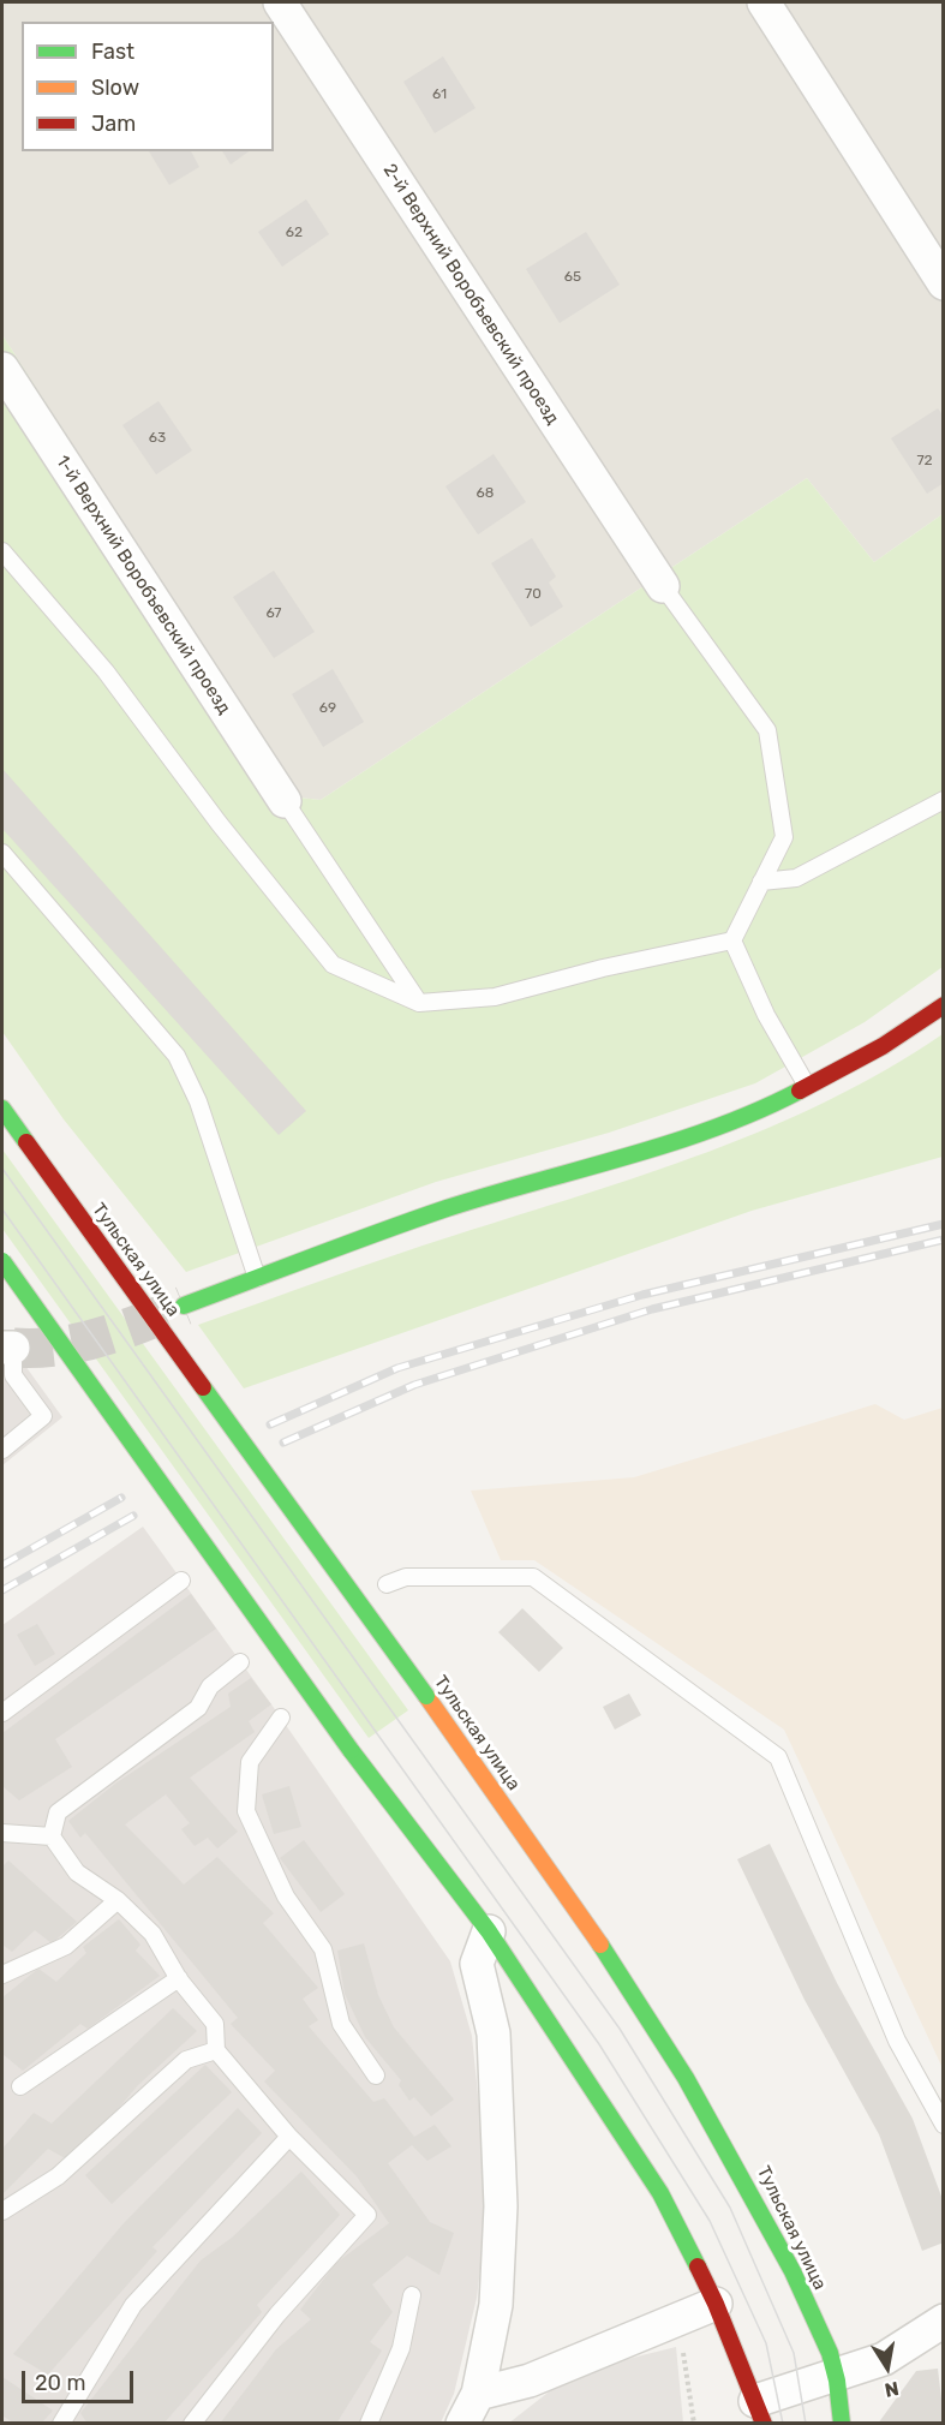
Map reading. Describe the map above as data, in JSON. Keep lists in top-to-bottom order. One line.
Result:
{"streets":{"street":["2-й Верхний Воробъевский проезд","1-й Верхний Воробъевский проезд","Тульская улица"]},"house_numbers":["61","62","65","63","72","68","70","67","69"],"legend":["Fast","Slow","Jam"],"scale_bar":"20 m","north":"bottom"}
